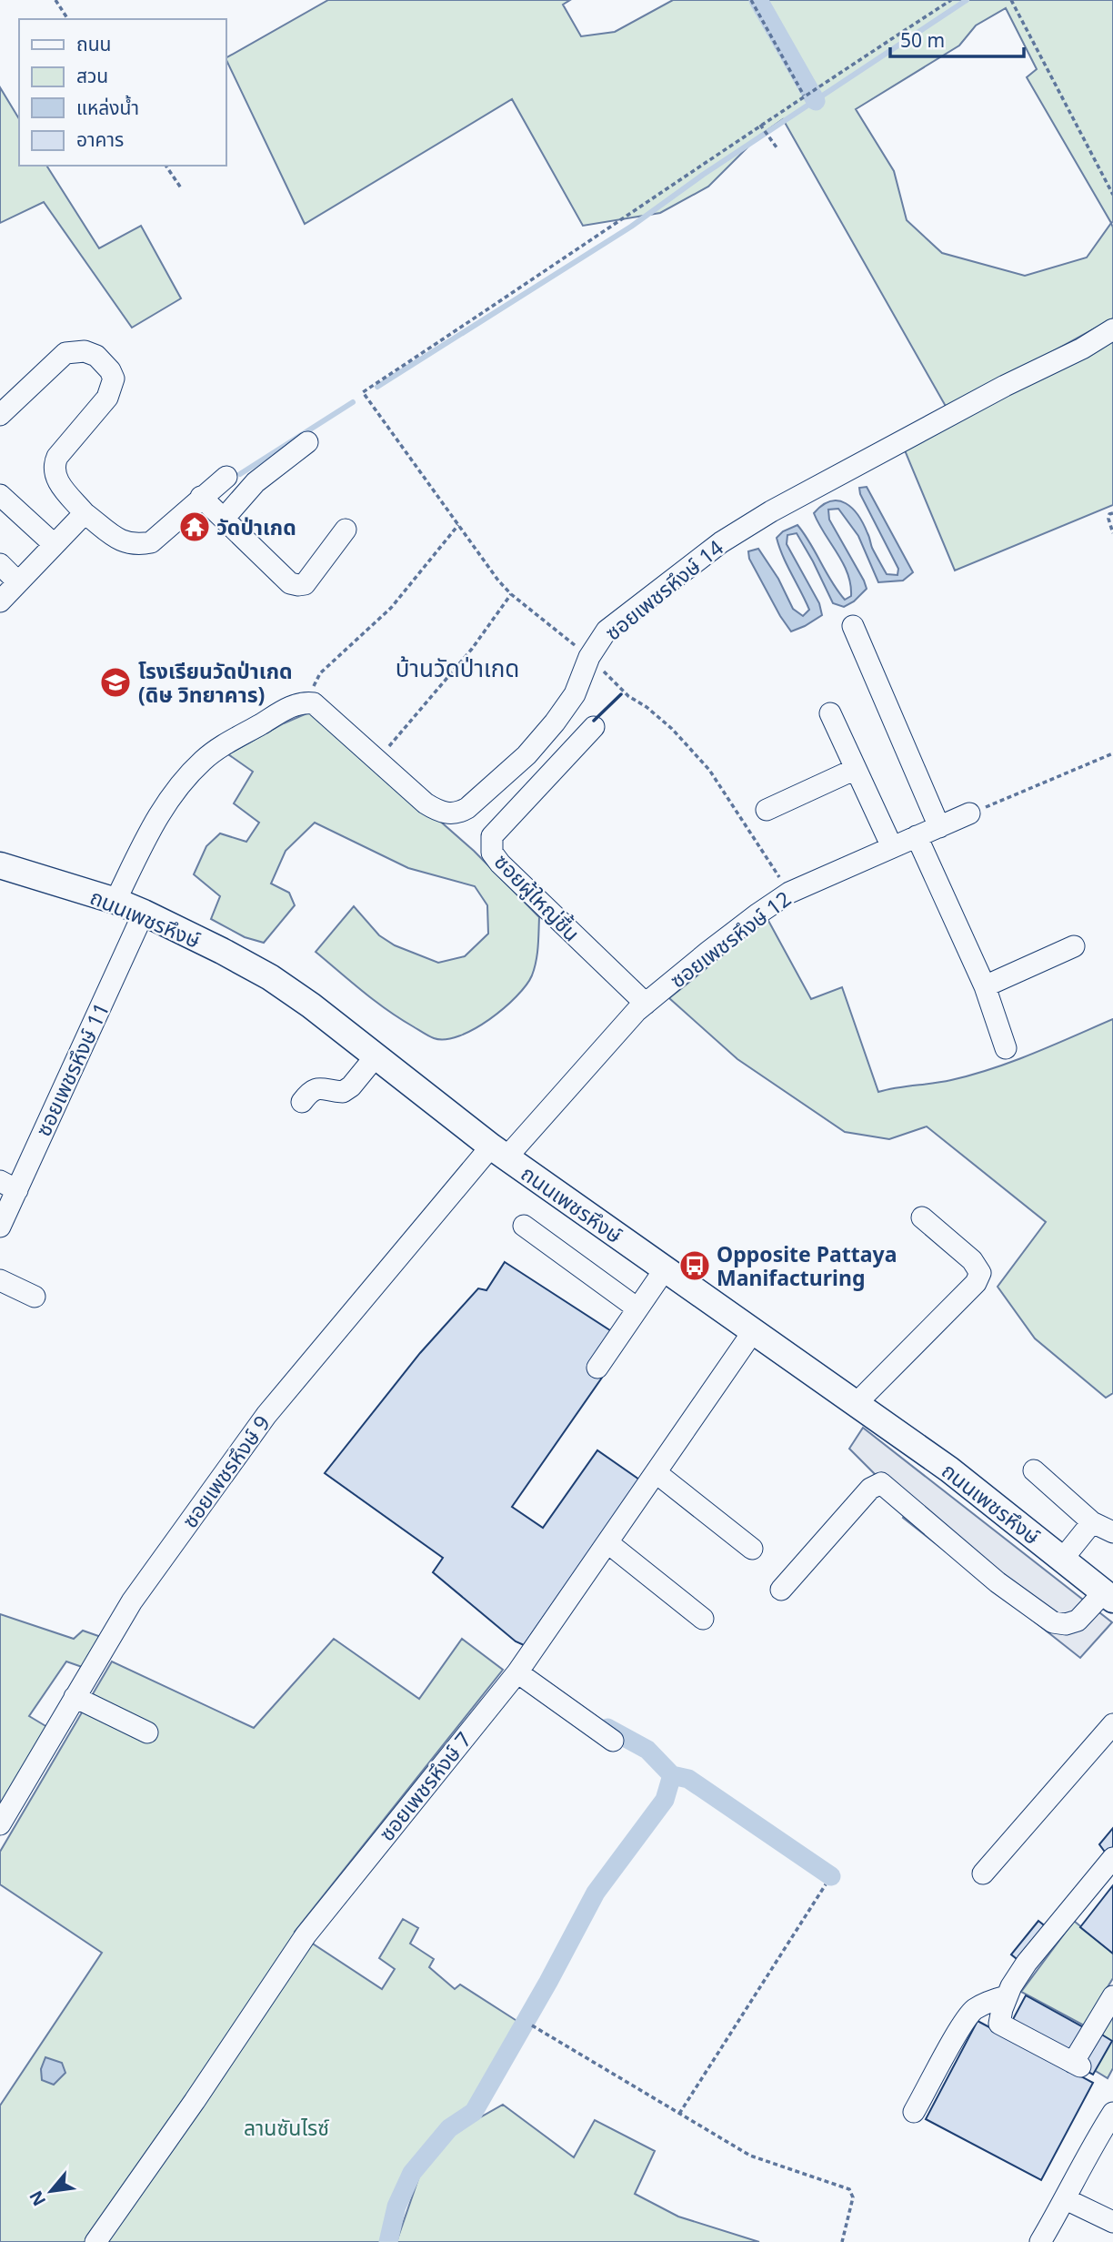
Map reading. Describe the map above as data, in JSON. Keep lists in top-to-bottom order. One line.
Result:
{"streets":{"main road":["ถนนเพชรหึงษ์"],"street":["ซอยเพชรหึงษ์ 14","ซอยผู้ใหญ่ชื้น","ซอยเพชรหึงษ์ 12","ซอยเพชรหึงษ์ 11","ซอยเพชรหึงษ์ 9","ซอยเพชรหึงษ์ 7"]},"crossings":[["ซอยผู้ใหญ่ชื้น","ซอยเพชรหึงษ์ 12"],["ถนนเพชรหึงษ์","ซอยเพชรหึงษ์ 12"],["ถนนเพชรหึงษ์","ซอยเพชรหึงษ์ 11"],["ถนนเพชรหึงษ์","ซอยเพชรหึงษ์ 9"],["ถนนเพชรหึงษ์","ซอยเพชรหึงษ์ 7"],["ซอยเพชรหึงษ์ 12","ซอยเพชรหึงษ์ 9"]],"districts":["บ้านวัดป่าเกด"],"parks":["ลานซันไรซ์"],"places":{"temple":["วัดป่าเกด"],"school or university":["โรงเรียนวัดป่าเกด (ดิษ วิทยาคาร)"],"bus stop":["Opposite Pattaya Manifacturing"]},"legend":["ถนน","สวน","แหล่งน้ำ","อาคาร"],"scale_bar":"50 m","north":"bottom left"}
